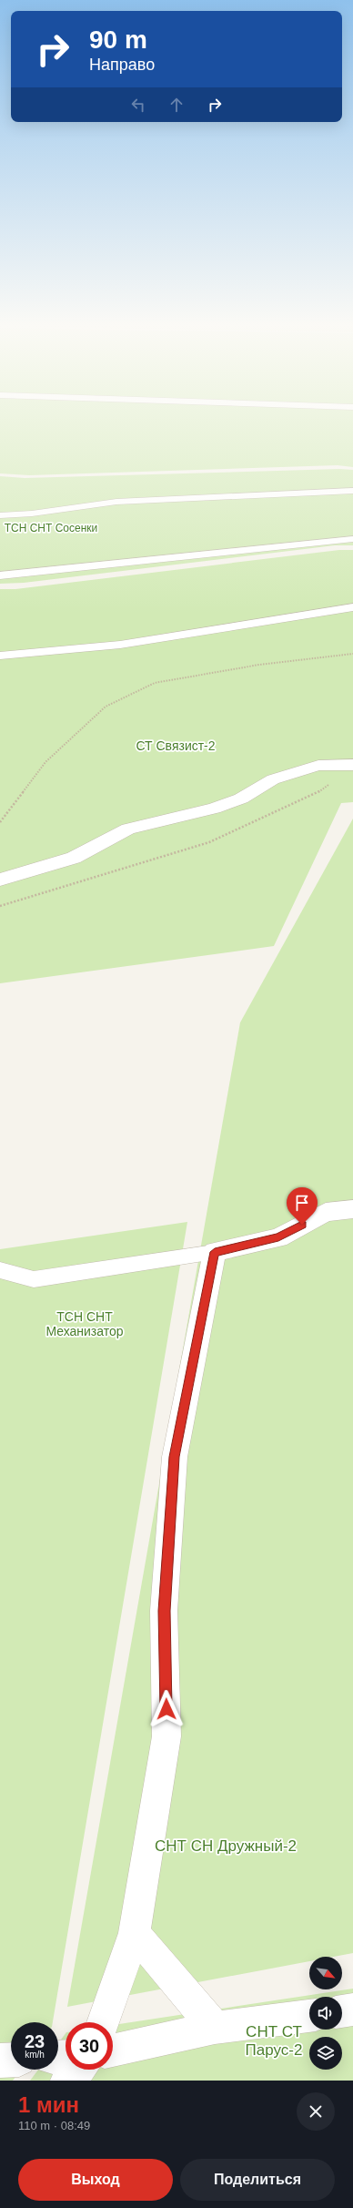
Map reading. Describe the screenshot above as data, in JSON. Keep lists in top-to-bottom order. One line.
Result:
{"parks":["ТСН СНТ Сосенки","СТ Связист-2","ТСН СНТ Механизатор","СНТ СН Дружный-2","СНТ СТ Парус-2"],"north":"bottom right","page":{"turn":["90 m","Направо"],"speed":"23 km/h","limit":"30","heading":["1 мин","110 m · 08:49"],"buttons":["Выход","Поделиться"]}}
